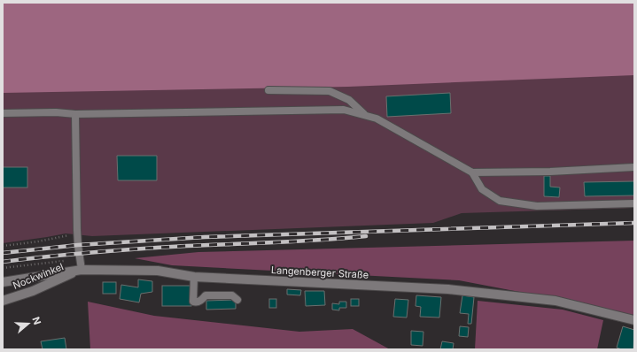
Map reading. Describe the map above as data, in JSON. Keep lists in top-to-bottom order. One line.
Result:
{"streets":{"main road":["Langenberger Straße","Nockwinkel"]},"crossings":[["Langenberger Straße","Nockwinkel"]],"north":"right"}
